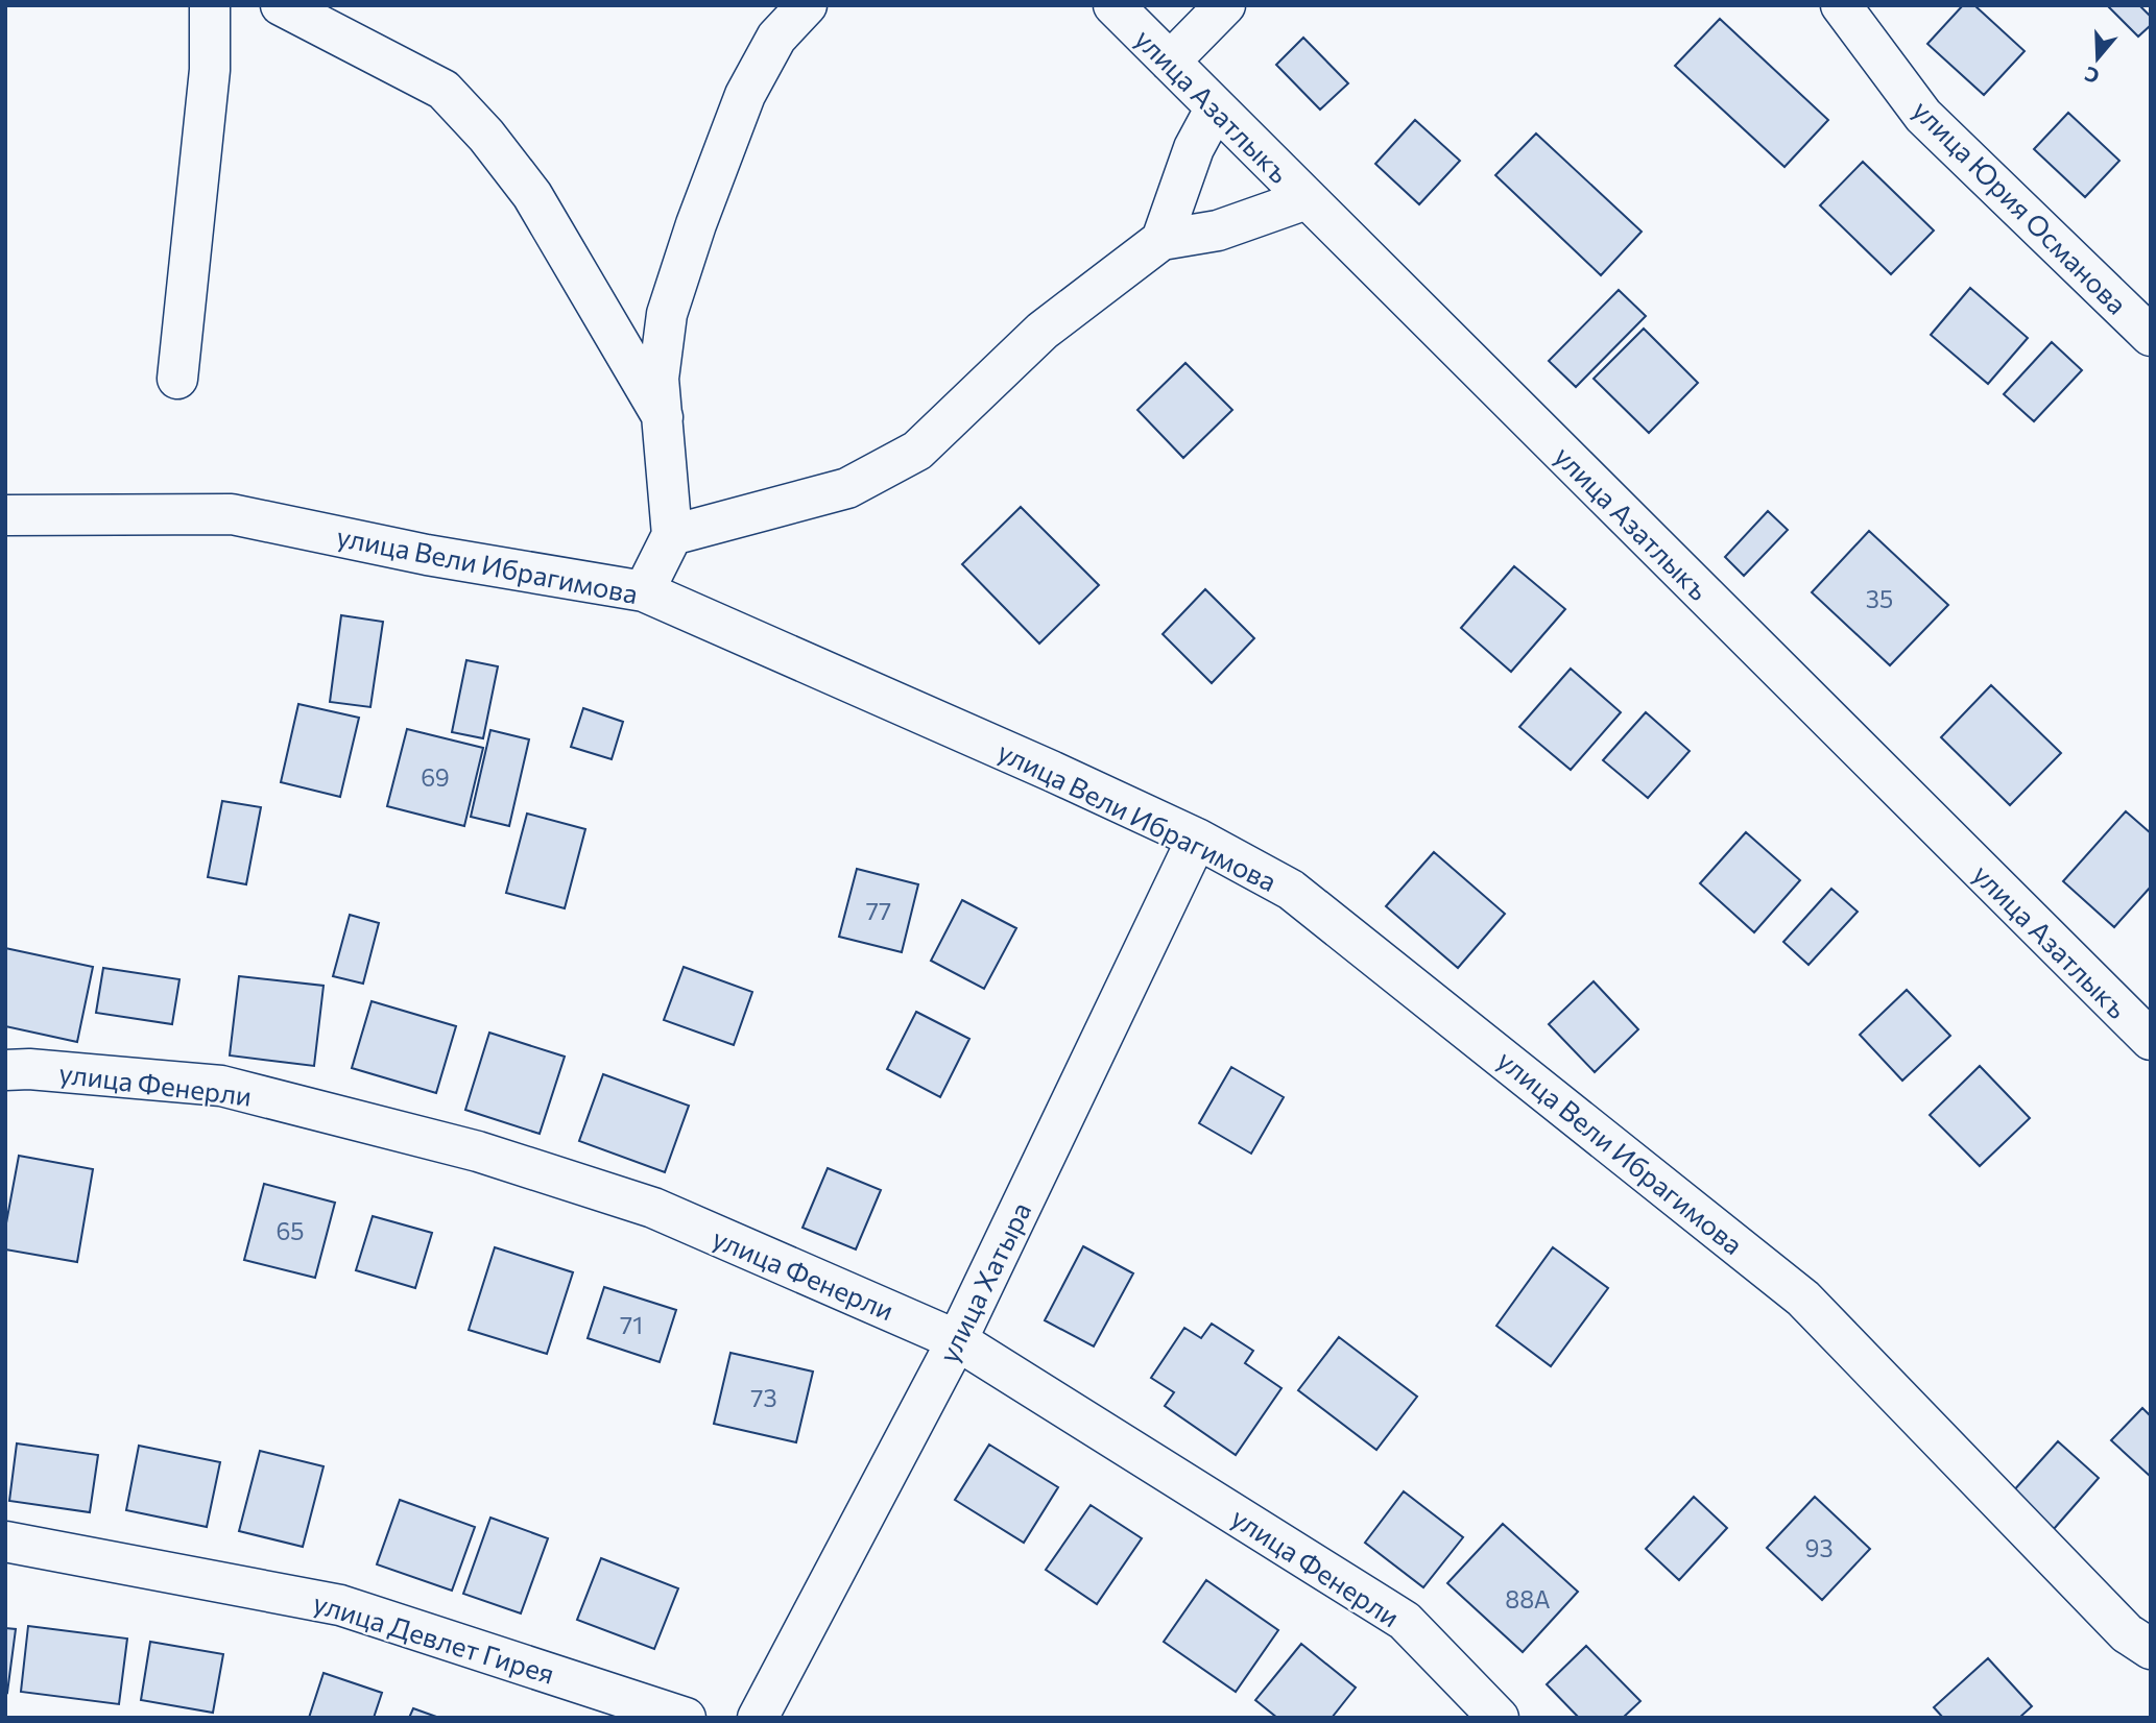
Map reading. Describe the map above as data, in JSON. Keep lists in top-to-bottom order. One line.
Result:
{"streets":{"street":["улица Азатлыкъ","улица Юрия Османова","улица Вели Ибрагимова","улица Фенерли","улица Хатыра","улица Девлет Гирея"]},"crossings":[["улица Вели Ибрагимова","улица Хатыра"],["улица Фенерли","улица Хатыра"]],"house_numbers":["35","69","77","65","71","73","93","88А"],"north":"bottom"}
